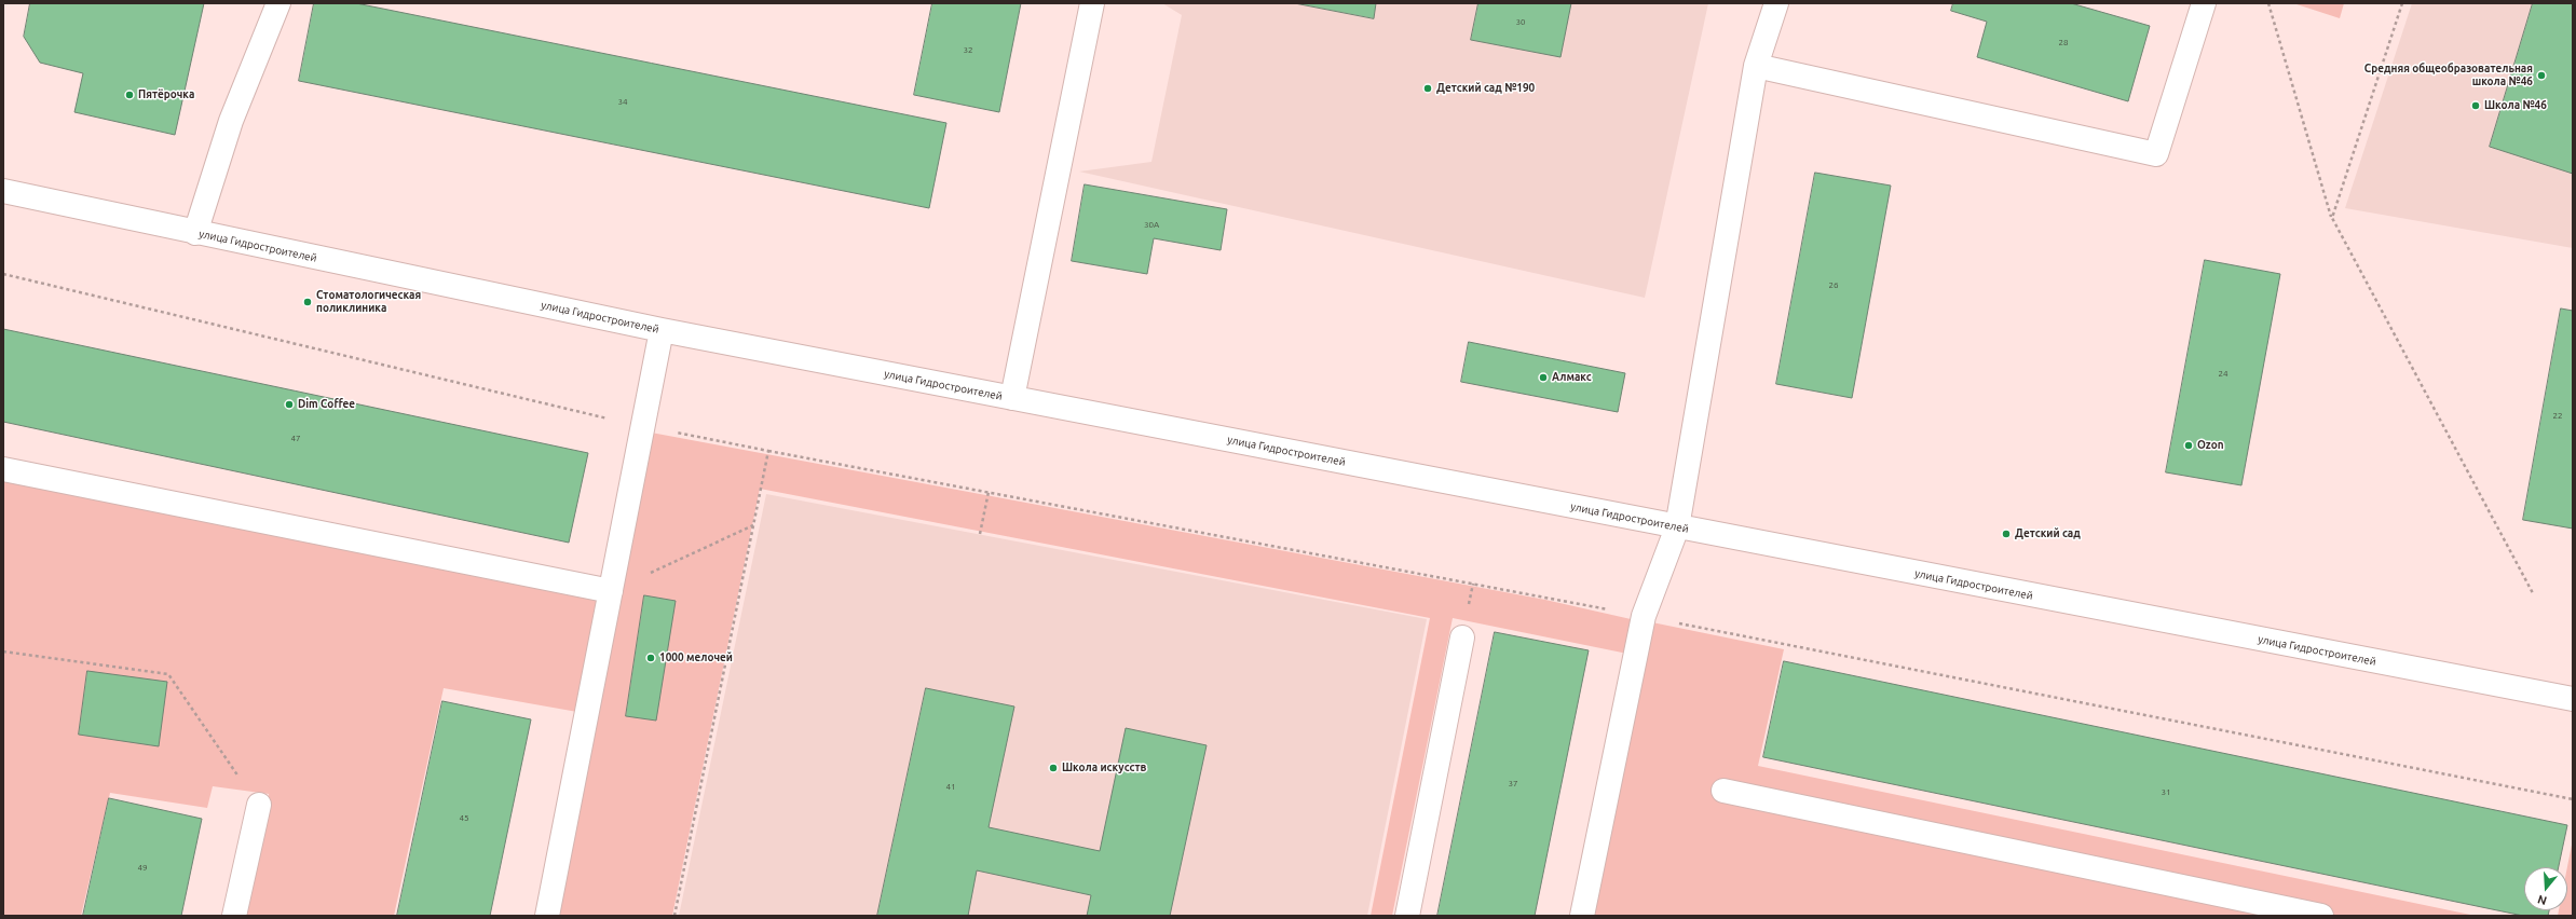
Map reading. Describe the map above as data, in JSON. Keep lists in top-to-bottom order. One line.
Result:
{"streets":{"street":["улица Гидростроителей"]},"places":["Средняя общеобразовательная школа №46","Детский сад №190","Пятёрочка","Школа №46","Стоматологическая поликлиника","Алмакс","Dim Coffee","Ozon","Детский сад","1000 мелочей","Школа искусств"],"house_numbers":["30","28","32","34","30А","26","24","22","47","37","41","31","45","49"],"north":"bottom"}
